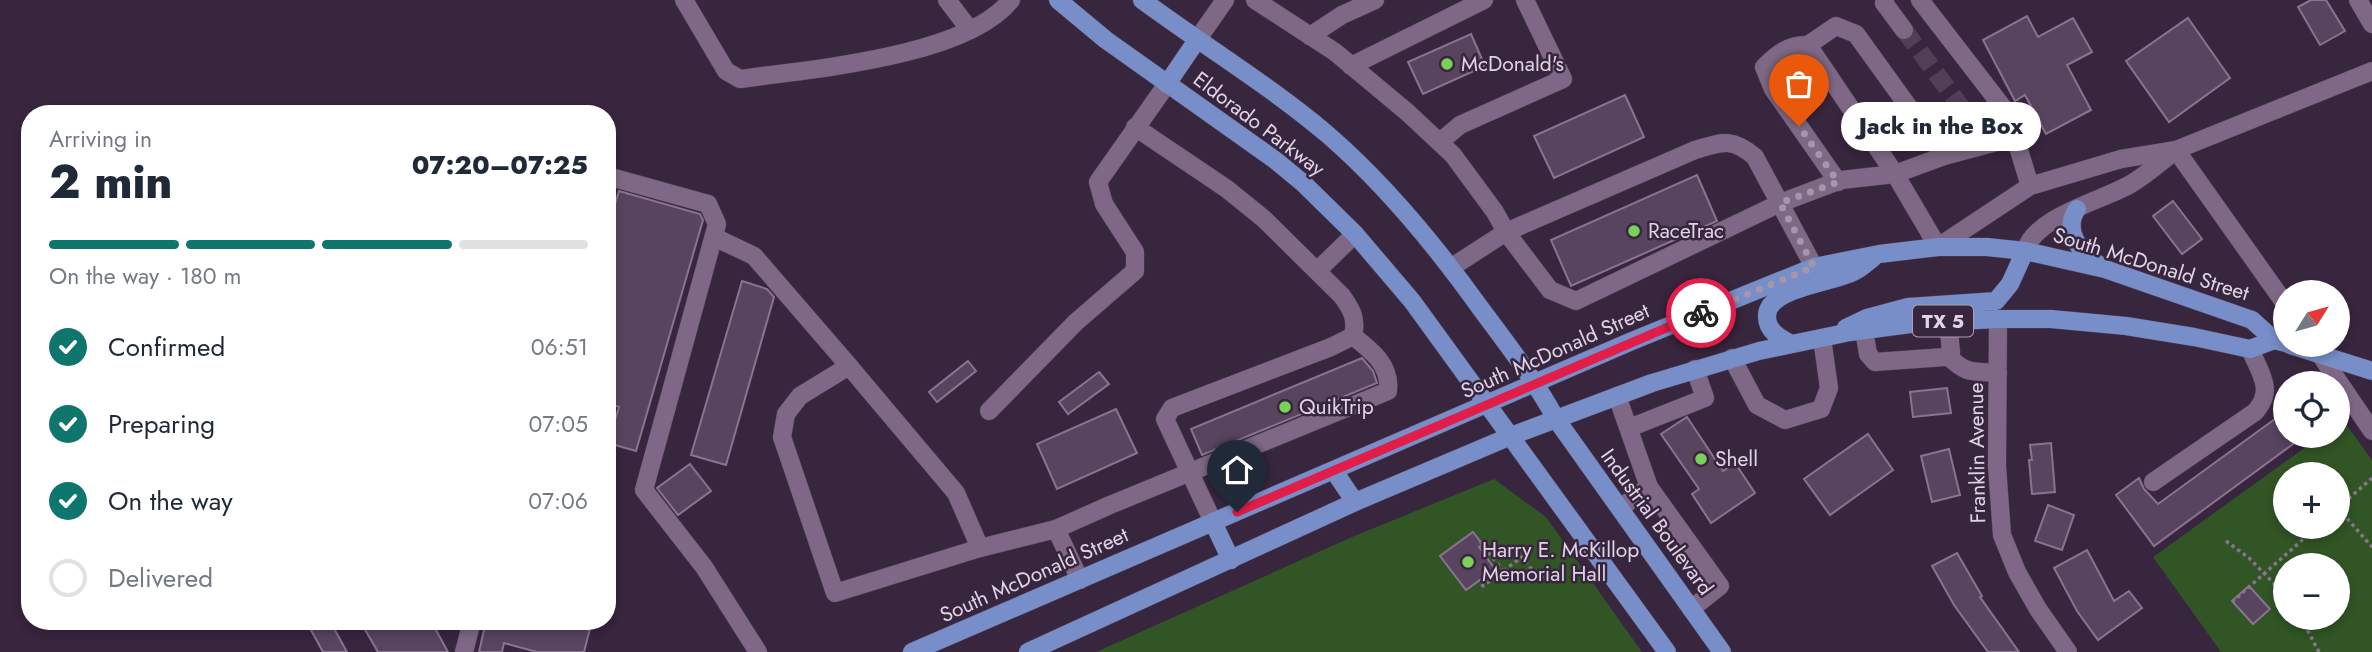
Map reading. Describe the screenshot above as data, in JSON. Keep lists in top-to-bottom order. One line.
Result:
{"streets":{"main road":["Eldorado Parkway","South McDonald Street","TX 5","Industrial Boulevard"],"street":["Franklin Avenue"]},"crossings":[["Eldorado Parkway","South McDonald Street"],["Eldorado Parkway","TX 5"],["Eldorado Parkway","Industrial Boulevard"],["South McDonald Street","Industrial Boulevard"],["TX 5","Franklin Avenue"],["TX 5","Industrial Boulevard"]],"places":["McDonald's","Jack in the Box","RaceTrac","QuikTrip","Shell","Harry E. McKillop Memorial Hall"],"north":"top right","page":{"bubble":"Jack in the Box","heading":["2 min","Arriving in","07:20–07:25"],"bar":"On the way · 180 m","map_buttons":["+","−"],"list":[["Confirmed","06:51"],["Preparing","07:05"],["On the way","07:06"],"Delivered"]}}
